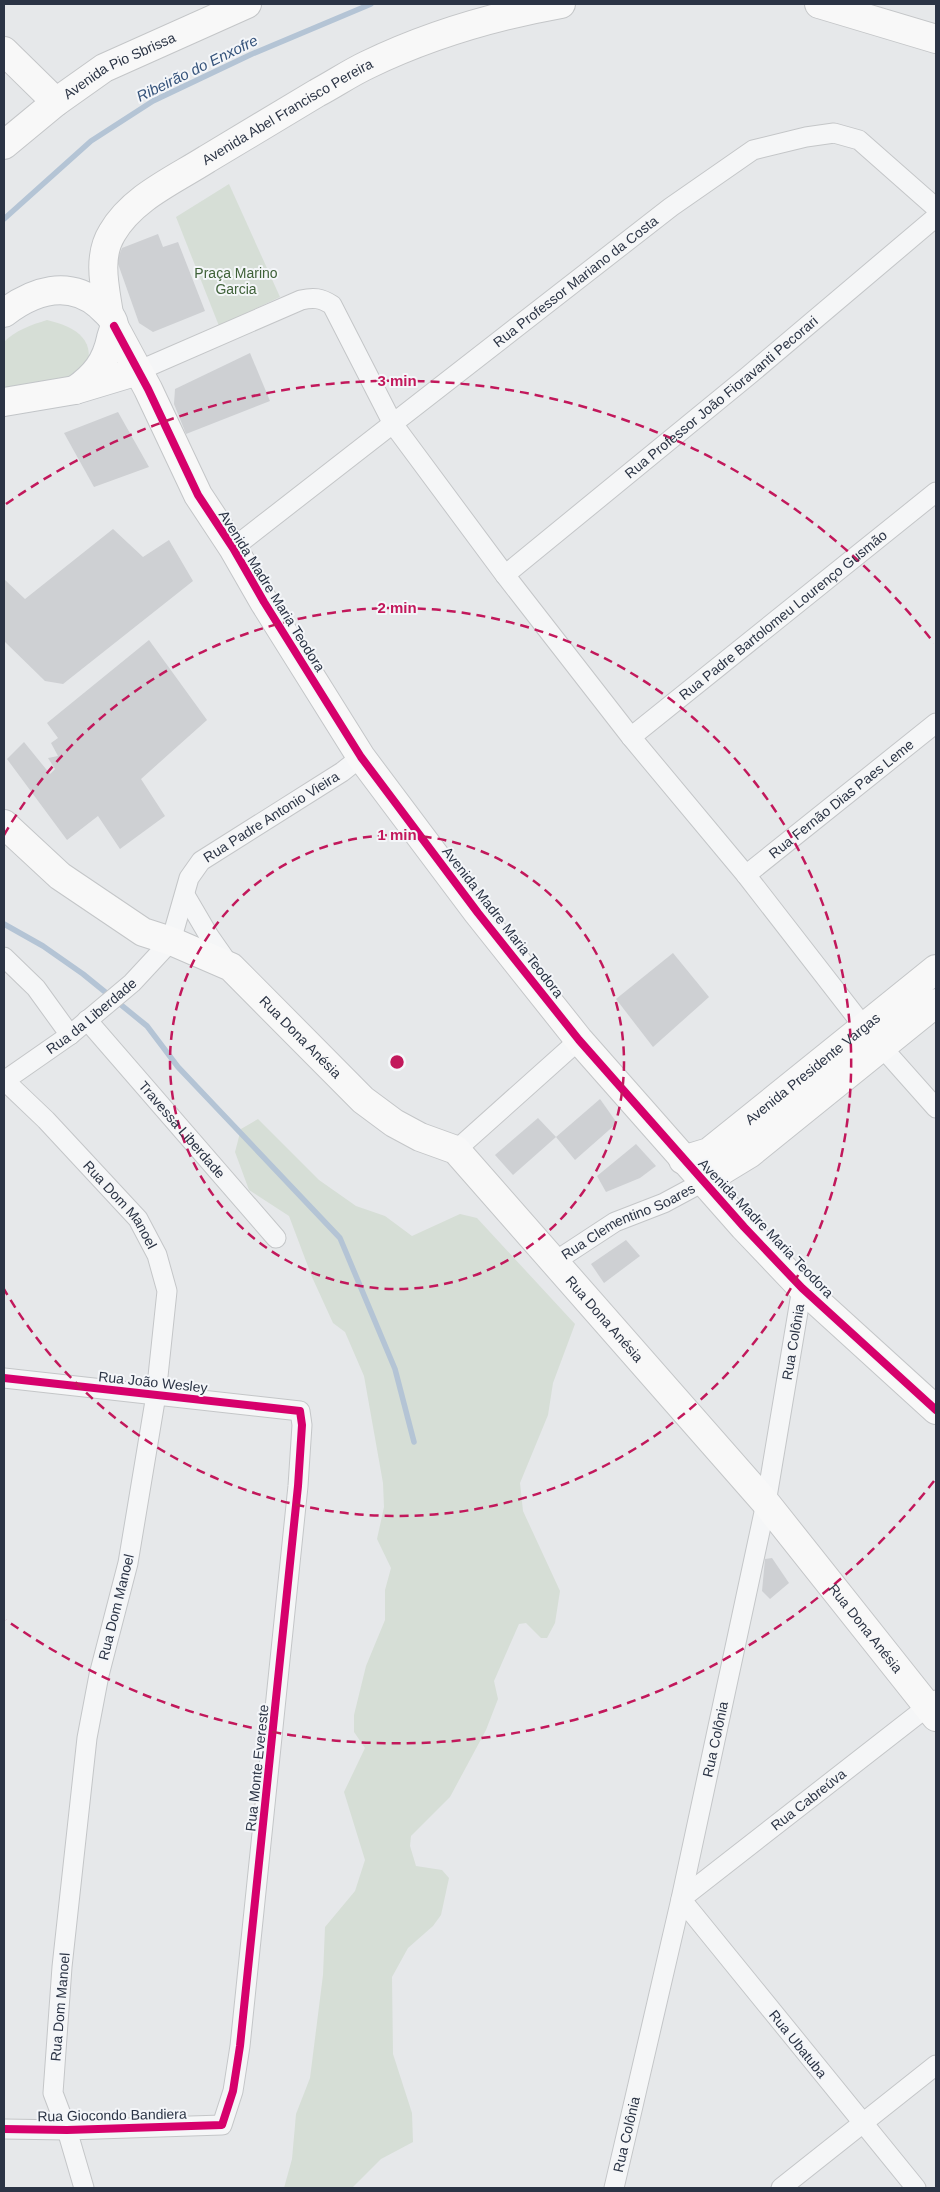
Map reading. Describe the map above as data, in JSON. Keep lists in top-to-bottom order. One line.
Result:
{"streets":{"street":["Avenida Pio Sbrissa","Avenida Abel Francisco Pereira","Rua Professor Mariano da Costa","Rua Professor João Fioravanti Pecorari","Avenida Madre Maria Teodora","Rua Padre Bartolomeu Lourenço Gusmão","Rua Fernão Dias Paes Leme","Rua Padre Antonio Vieira","Rua da Liberdade","Rua Dona Anésia","Avenida Presidente Vargas","Travessa Liberdade","Rua Dom Manoel","Rua Clementino Soares","Rua Colônia","Rua João Wesley","Rua Monte Evereste","Rua Cabreúva","Rua Ubatuba","Rua Giocondo Bandiera"]},"crossings":[["Avenida Abel Francisco Pereira","Avenida Madre Maria Teodora"],["Rua Professor Mariano da Costa","Avenida Madre Maria Teodora"],["Avenida Madre Maria Teodora","Rua Padre Antonio Vieira"],["Avenida Madre Maria Teodora","Avenida Presidente Vargas"],["Avenida Madre Maria Teodora","Rua Clementino Soares"],["Avenida Madre Maria Teodora","Rua Colônia"],["Rua Padre Antonio Vieira","Rua da Liberdade"],["Rua Padre Antonio Vieira","Rua Dona Anésia"],["Rua da Liberdade","Rua Dona Anésia"],["Rua da Liberdade","Travessa Liberdade"],["Rua da Liberdade","Rua Dom Manoel"],["Rua Dona Anésia","Rua Clementino Soares"],["Rua Dona Anésia","Rua Colônia"],["Rua Dona Anésia","Rua Cabreúva"],["Avenida Presidente Vargas","Rua Clementino Soares"],["Rua Dom Manoel","Rua João Wesley"],["Rua Dom Manoel","Rua Giocondo Bandiera"],["Rua Colônia","Rua Cabreúva"],["Rua Colônia","Rua Ubatuba"],["Rua João Wesley","Rua Monte Evereste"],["Rua Monte Evereste","Rua Giocondo Bandiera"],["Rua Cabreúva","Rua Ubatuba"]],"water":["Ribeirão do Enxofre"],"parks":["Praça Marino Garcia"],"rings":["3 min","2 min","1 min"]}
